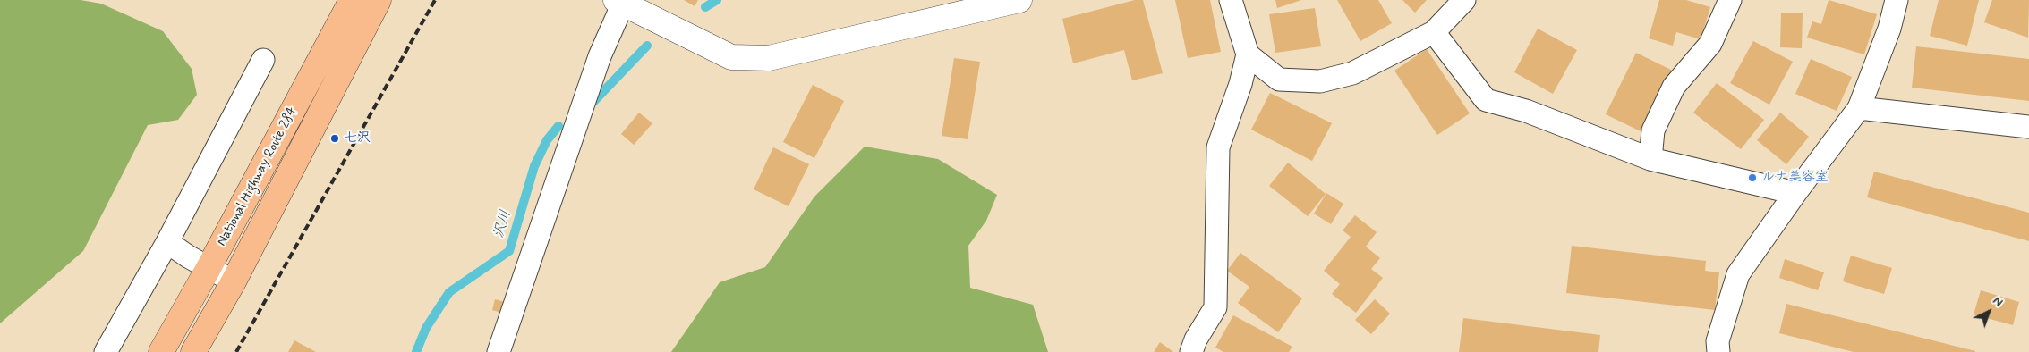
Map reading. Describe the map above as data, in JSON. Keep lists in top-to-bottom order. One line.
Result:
{"streets":{"highway":["National Highway Route 284"]},"water":["沢川"],"places":["七沢","ルナ美容室"],"north":"top right"}
